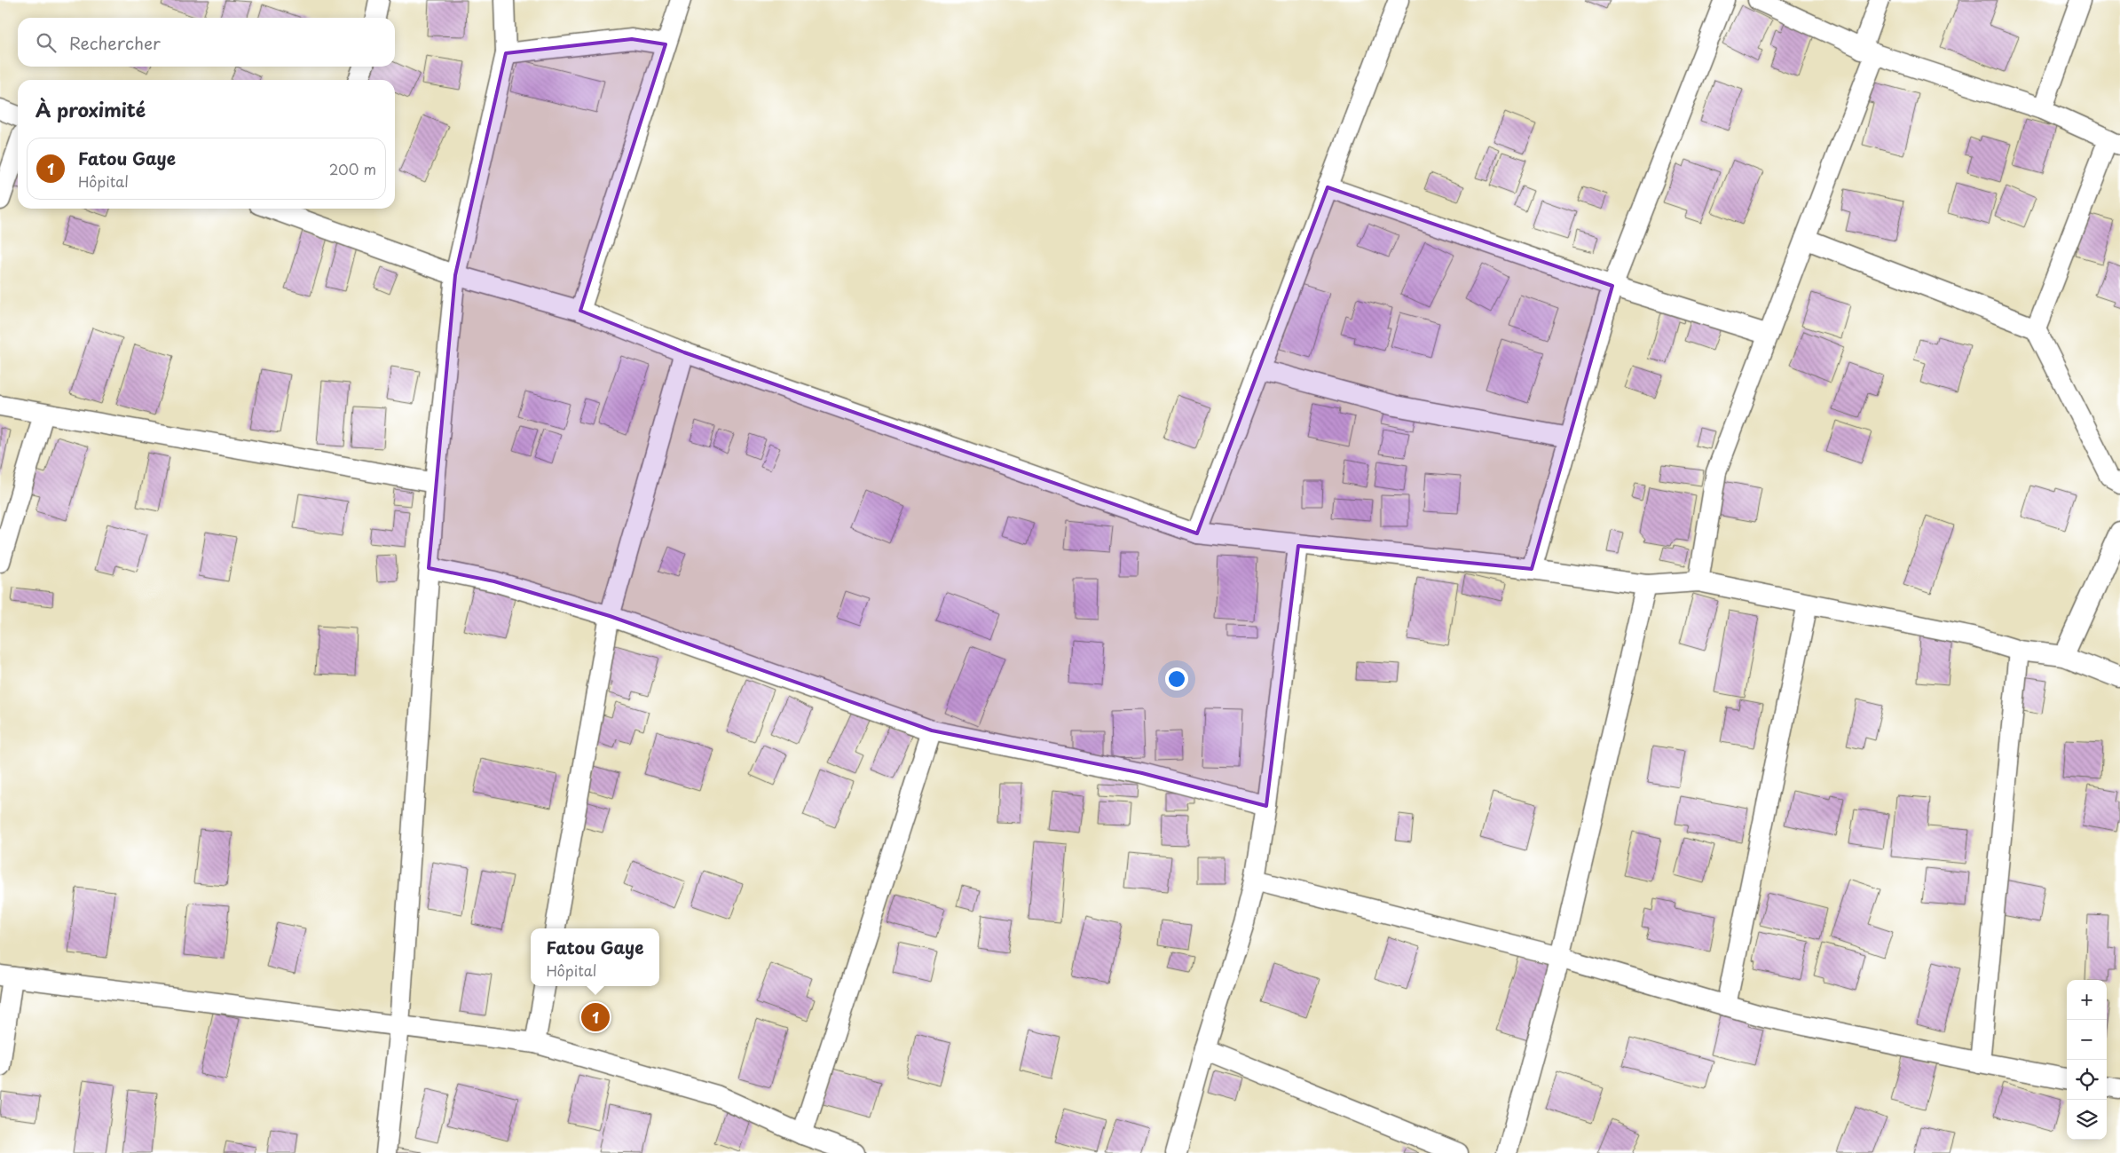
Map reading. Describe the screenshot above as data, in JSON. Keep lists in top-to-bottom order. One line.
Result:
{"page":{"search":"Rechercher","heading":"À proximité","list":[{"mark":"1","name":"Fatou Gaye","note":"Hôpital","value":"200 m"}],"popup":["Fatou Gaye","Hôpital"],"map_buttons":["+","−"],"pins":"1"}}
